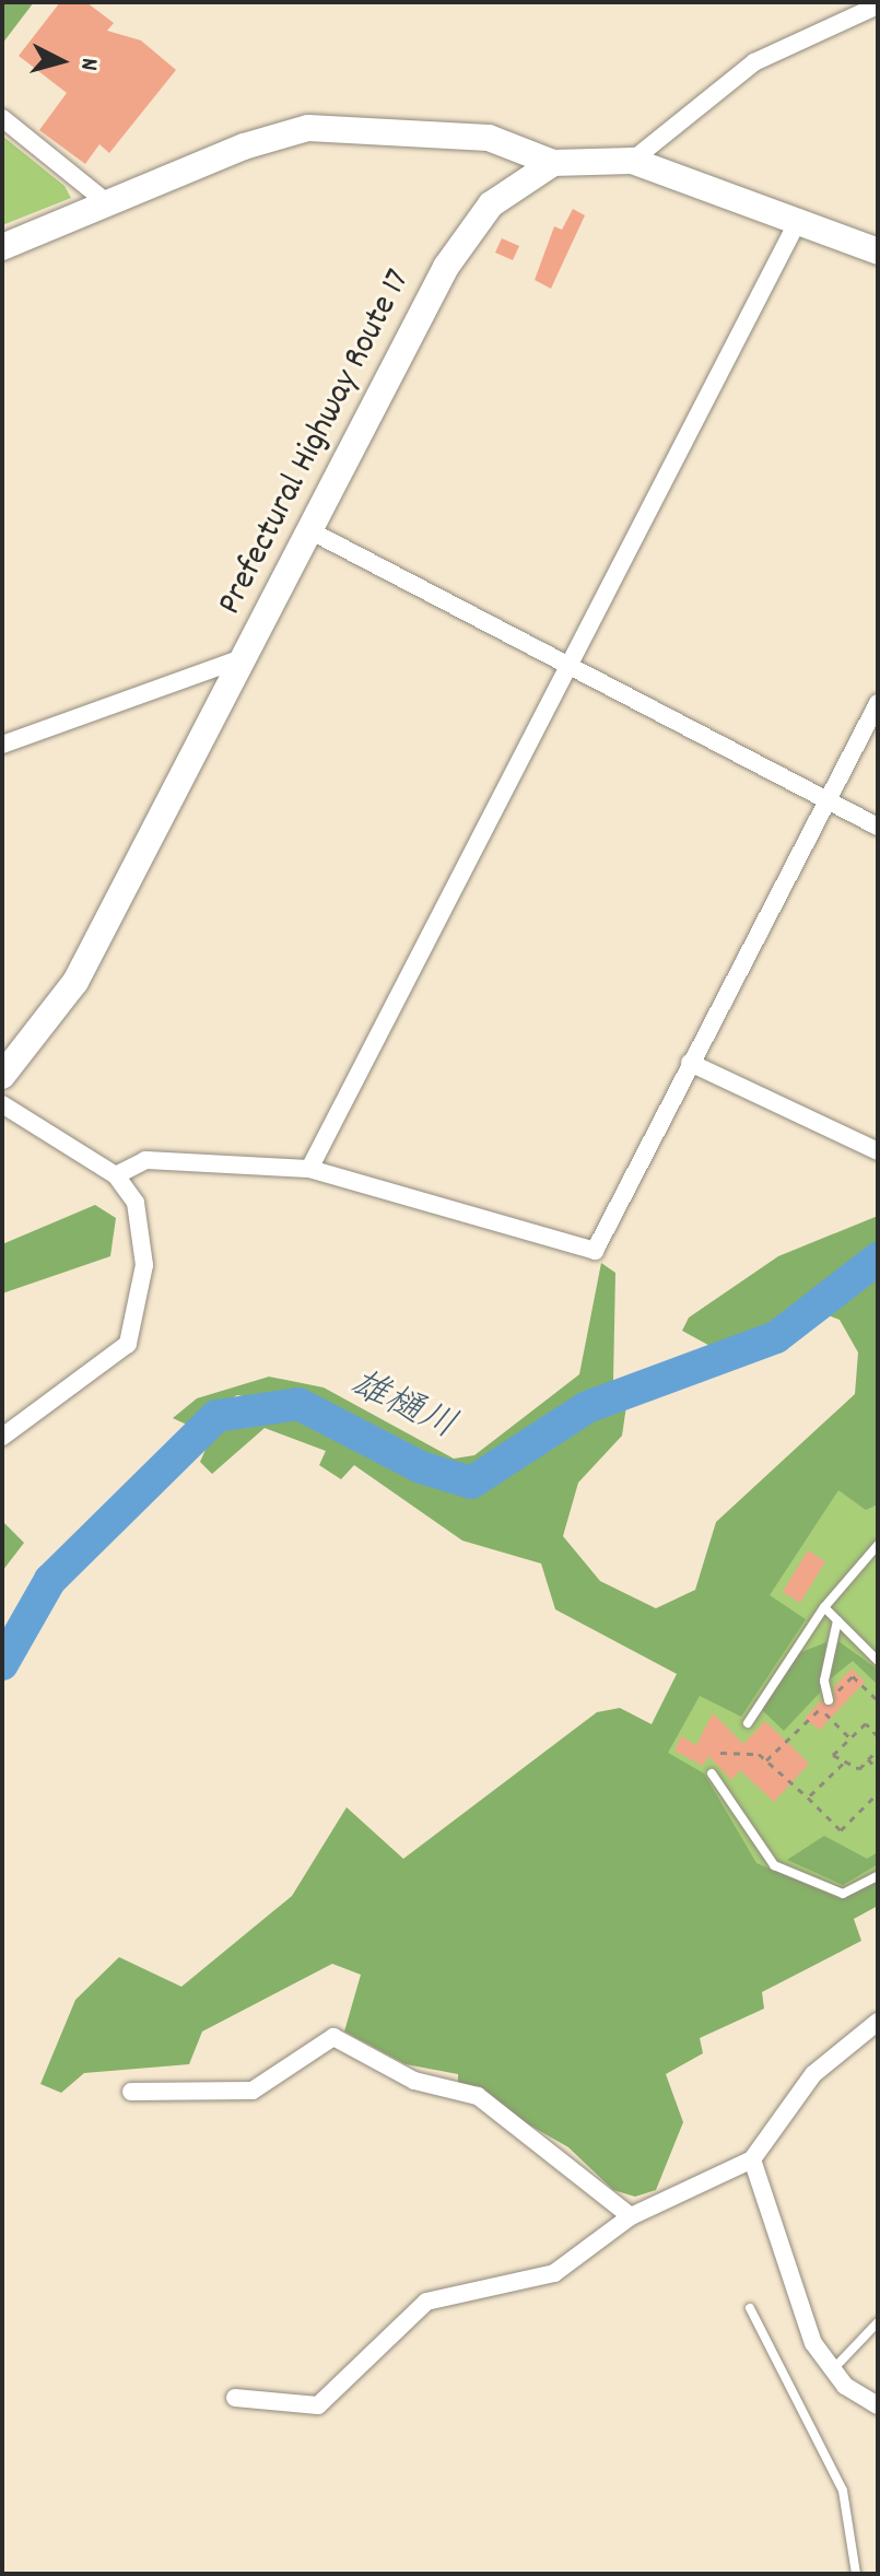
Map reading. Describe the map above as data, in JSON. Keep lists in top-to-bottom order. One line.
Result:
{"streets":{"main road":["Prefectural Highway Route 17"]},"water":["雄樋川"],"north":"right"}
